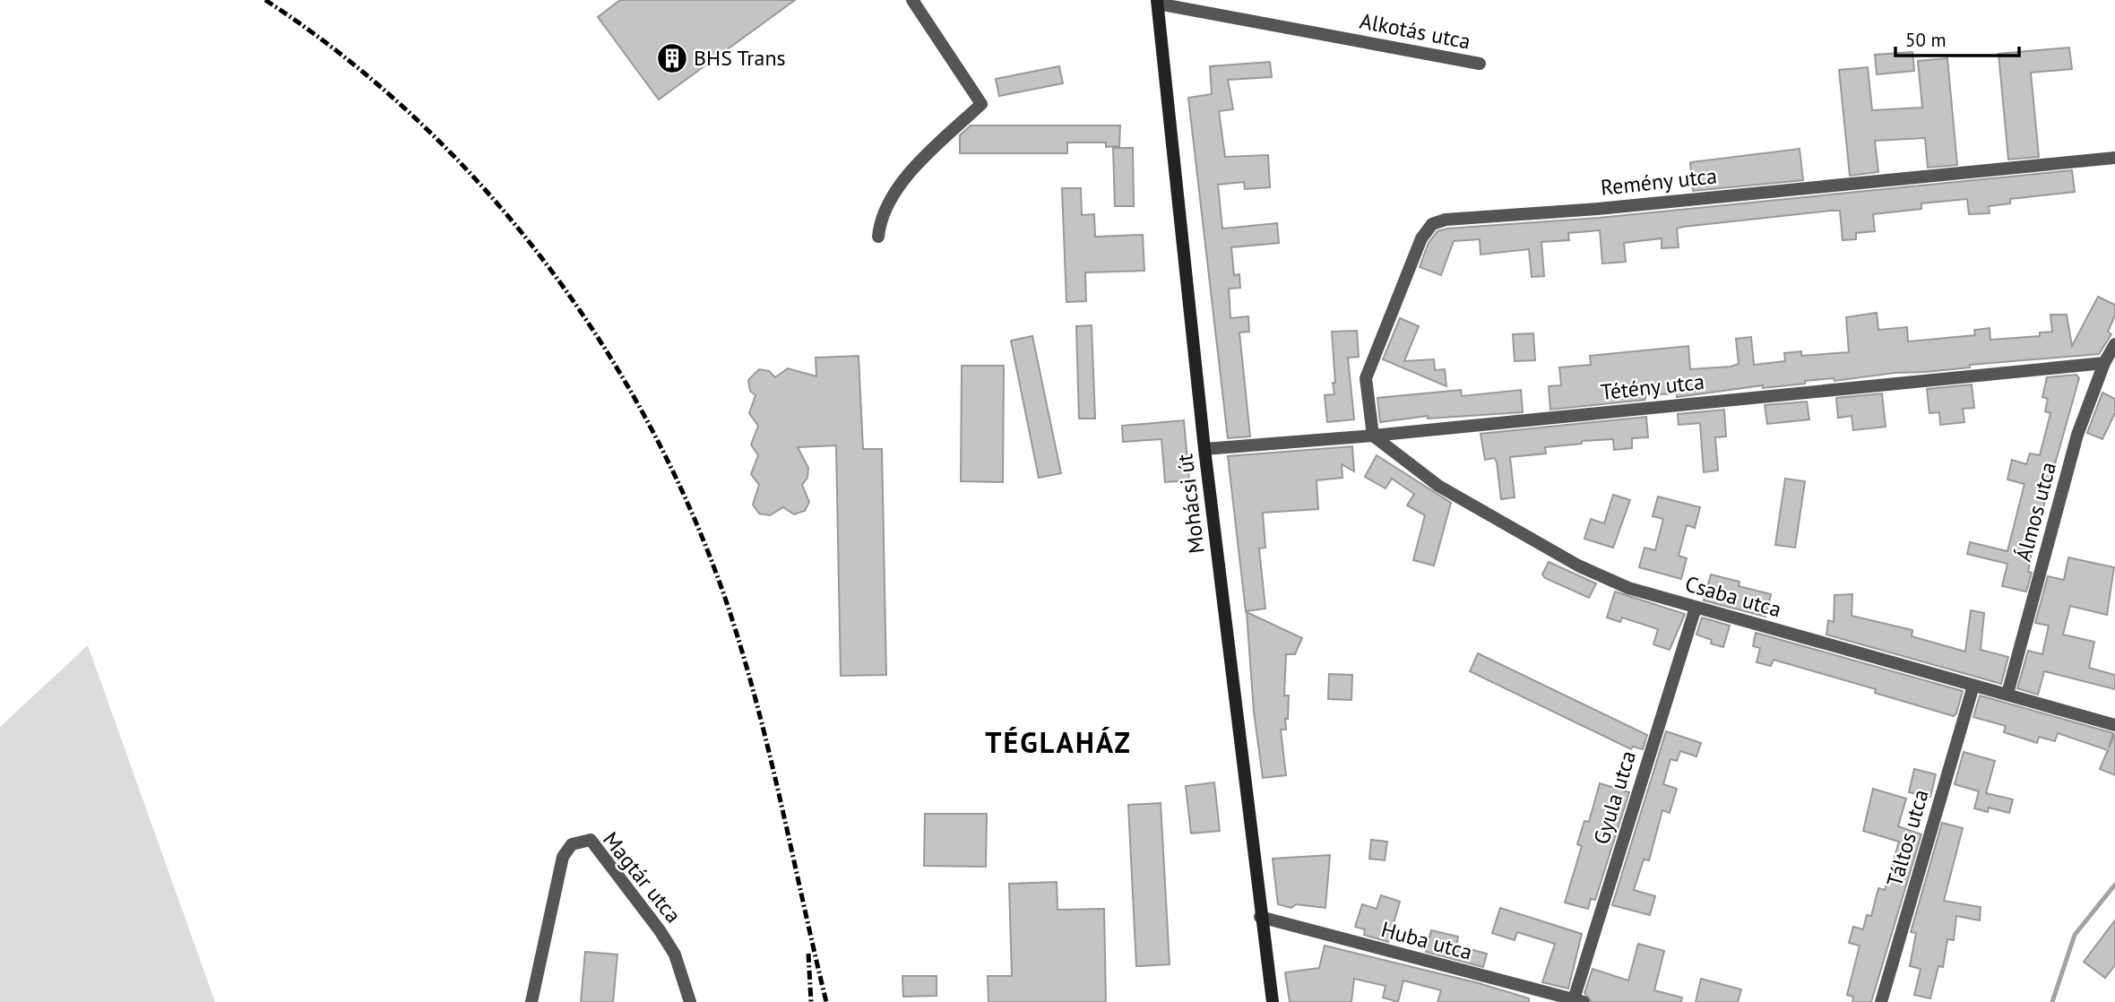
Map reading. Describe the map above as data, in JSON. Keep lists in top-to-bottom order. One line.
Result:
{"streets":{"main road":["Mohácsi út"],"street":["Alkotás utca","Remény utca","Tétény utca","Álmos utca","Csaba utca","Gyula utca","Táltos utca","Magtár utca","Huba utca"]},"crossings":[["Alkotás utca","Mohácsi út"],["Remény utca","Tétény utca"],["Remény utca","Csaba utca"],["Tétény utca","Mohácsi út"],["Tétény utca","Álmos utca"],["Tétény utca","Csaba utca"],["Mohácsi út","Huba utca"],["Álmos utca","Csaba utca"],["Csaba utca","Gyula utca"],["Csaba utca","Táltos utca"],["Gyula utca","Huba utca"]],"districts":["TÉGLAHÁZ"],"places":{"building":["BHS Trans"]},"scale_bar":"50 m"}
